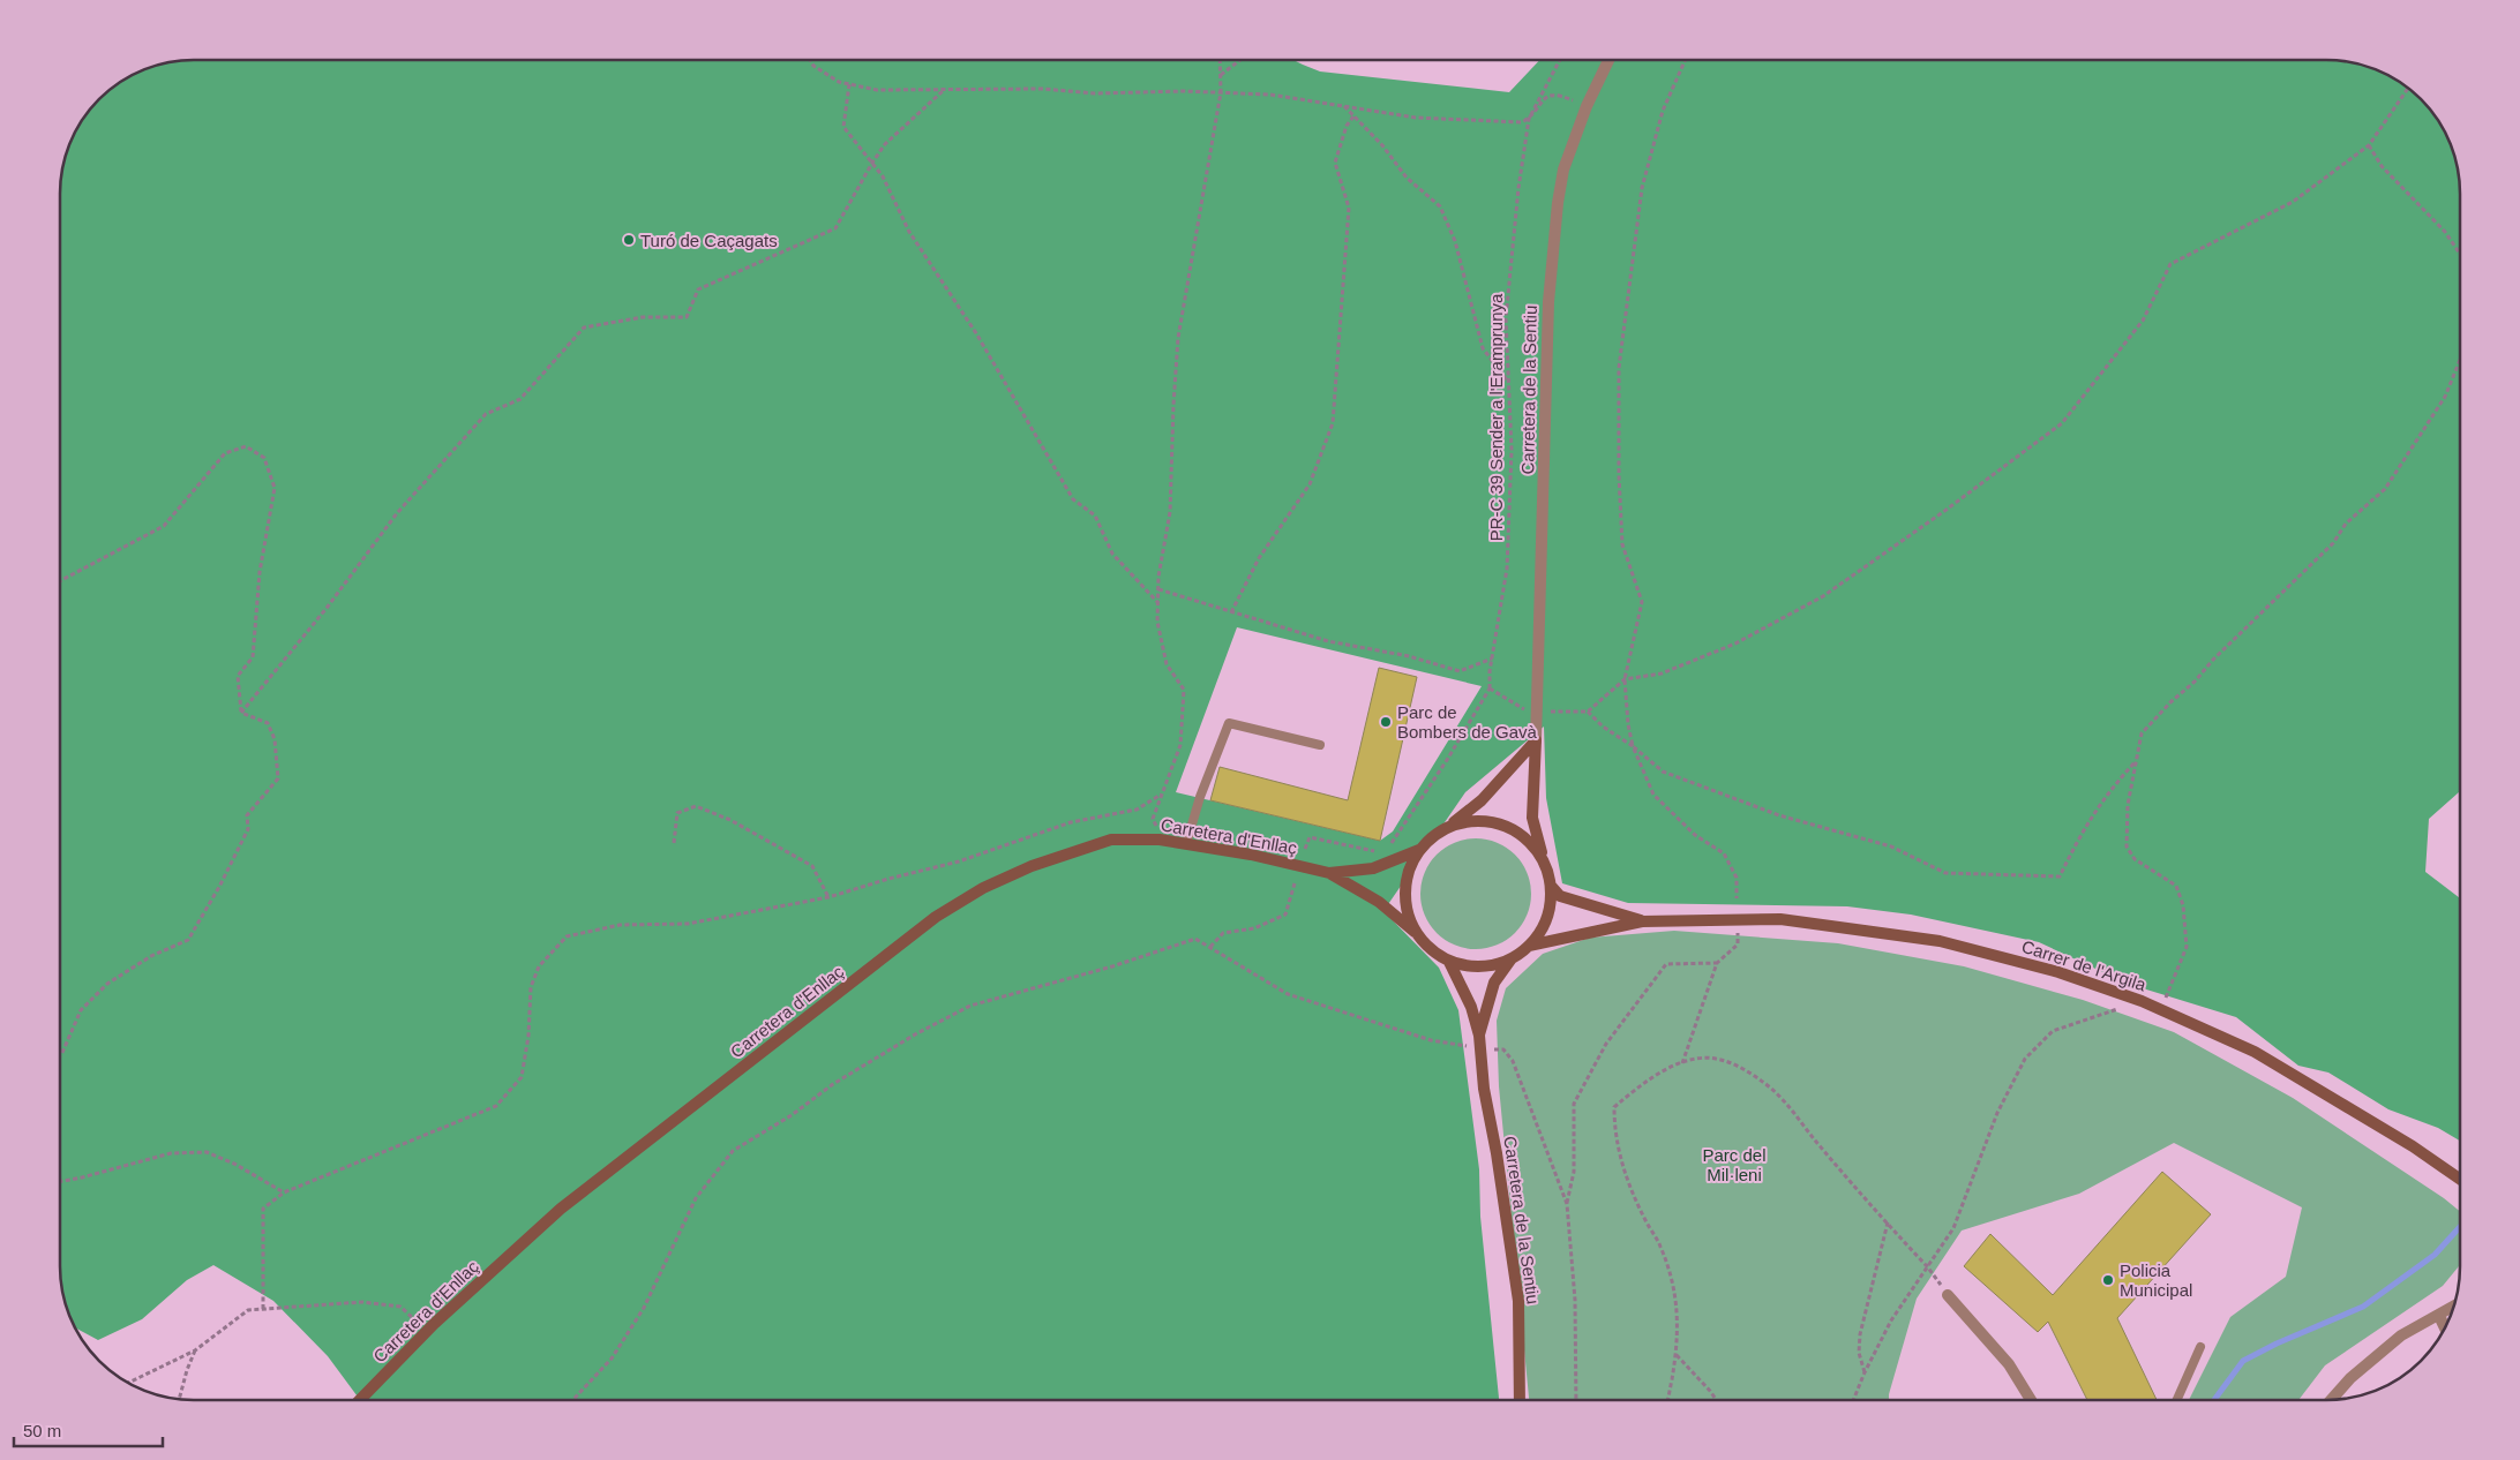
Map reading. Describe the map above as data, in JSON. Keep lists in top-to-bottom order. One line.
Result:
{"streets":{"street":["Carretera de la Sentiu","Carretera d'Enllaç","Carrer de l'Argila"],"path":["PR-C 39 Sender a l'Eramprunya"]},"crossings":[["Carretera de la Sentiu","Carretera d'Enllaç"],["Carretera de la Sentiu","Carrer de l'Argila"],["Carretera d'Enllaç","Carrer de l'Argila"]],"parks":["Parc del Mil·leni"],"places":["Turó de Caçagats","Parc de Bombers de Gavà","Policia Municipal"],"scale_bar":"50 m"}
